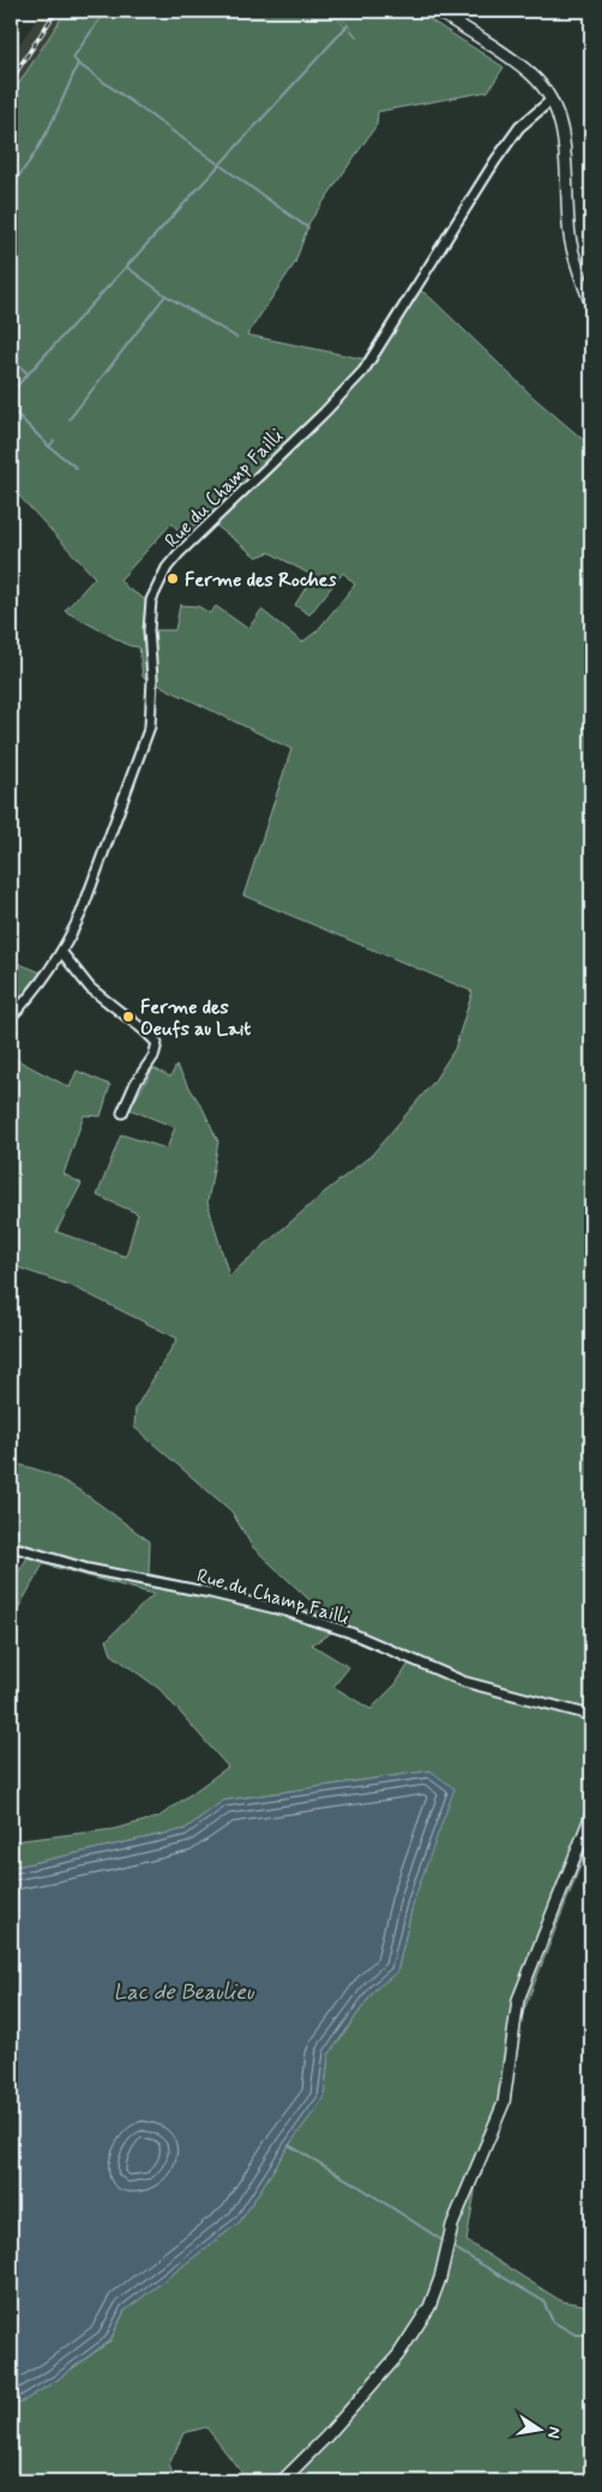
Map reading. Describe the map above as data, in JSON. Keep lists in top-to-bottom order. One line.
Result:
{"streets":{"street":["Rue du Champ Failli"]},"water":["Lac de Beaulieu"],"places":["Ferme des Roches","Ferme des Oeufs au Lait"],"north":"right"}
